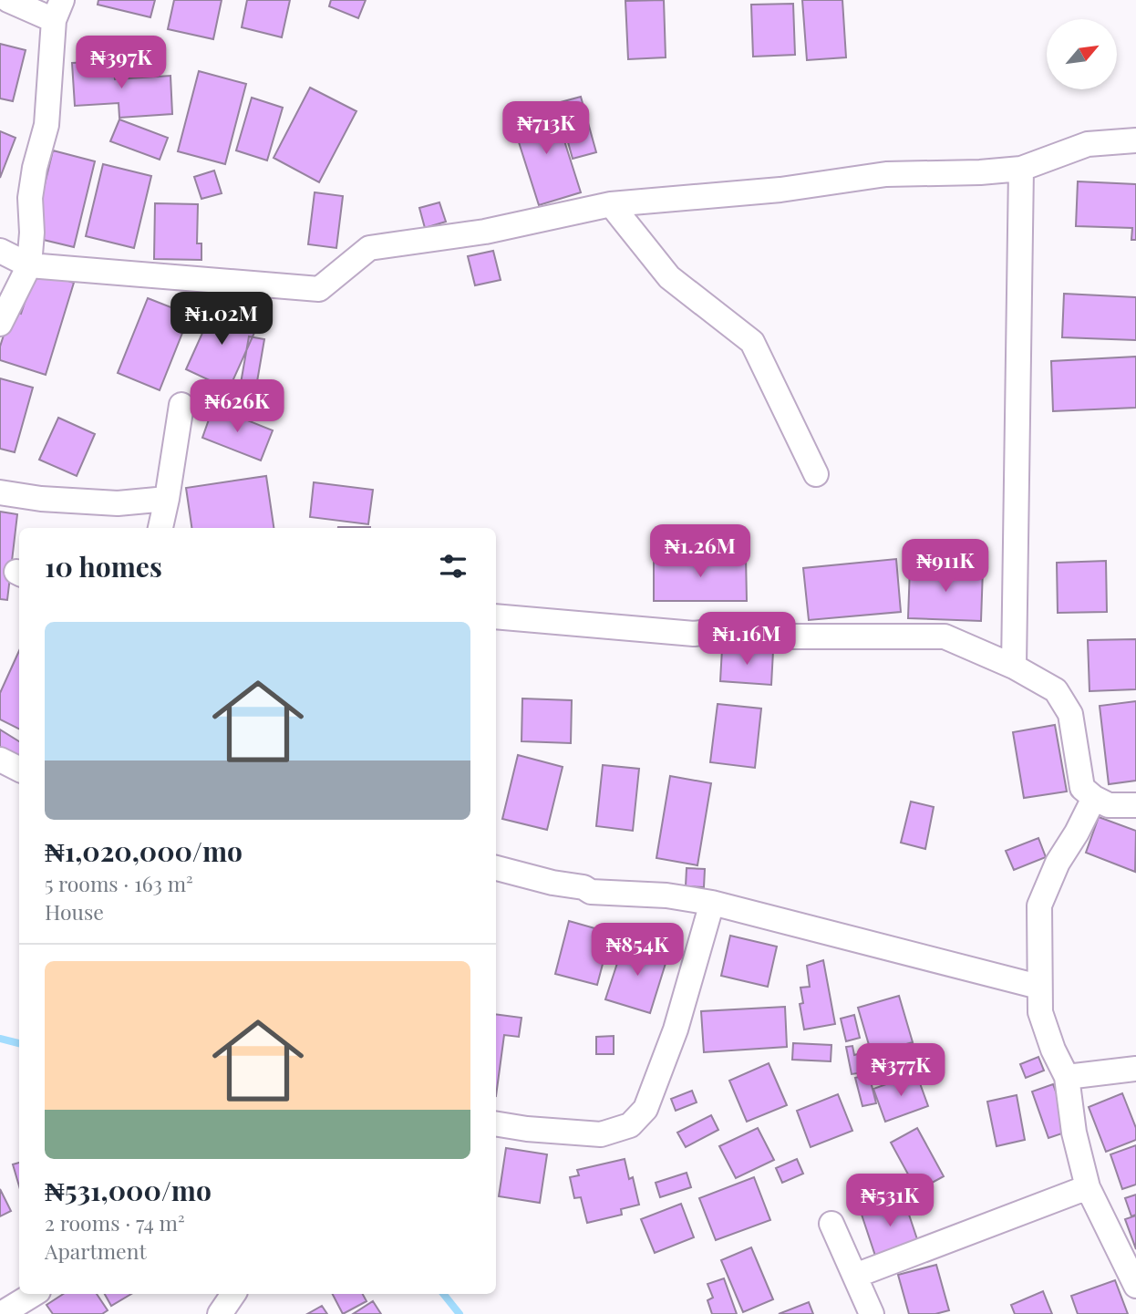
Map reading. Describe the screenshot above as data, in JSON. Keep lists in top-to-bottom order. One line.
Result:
{"north":"top right","page":{"price":["₦397K","₦713K","₦1.02M","₦626K","₦1.26M","₦911K","₦1.16M","₦854K","₦377K","₦531K"],"heading":"10 homes","list":[{"name":"₦1,020,000/mo","note":"5 rooms · 163 m² · House"},{"name":"₦531,000/mo","note":"2 rooms · 74 m² · Apartment"}]}}
